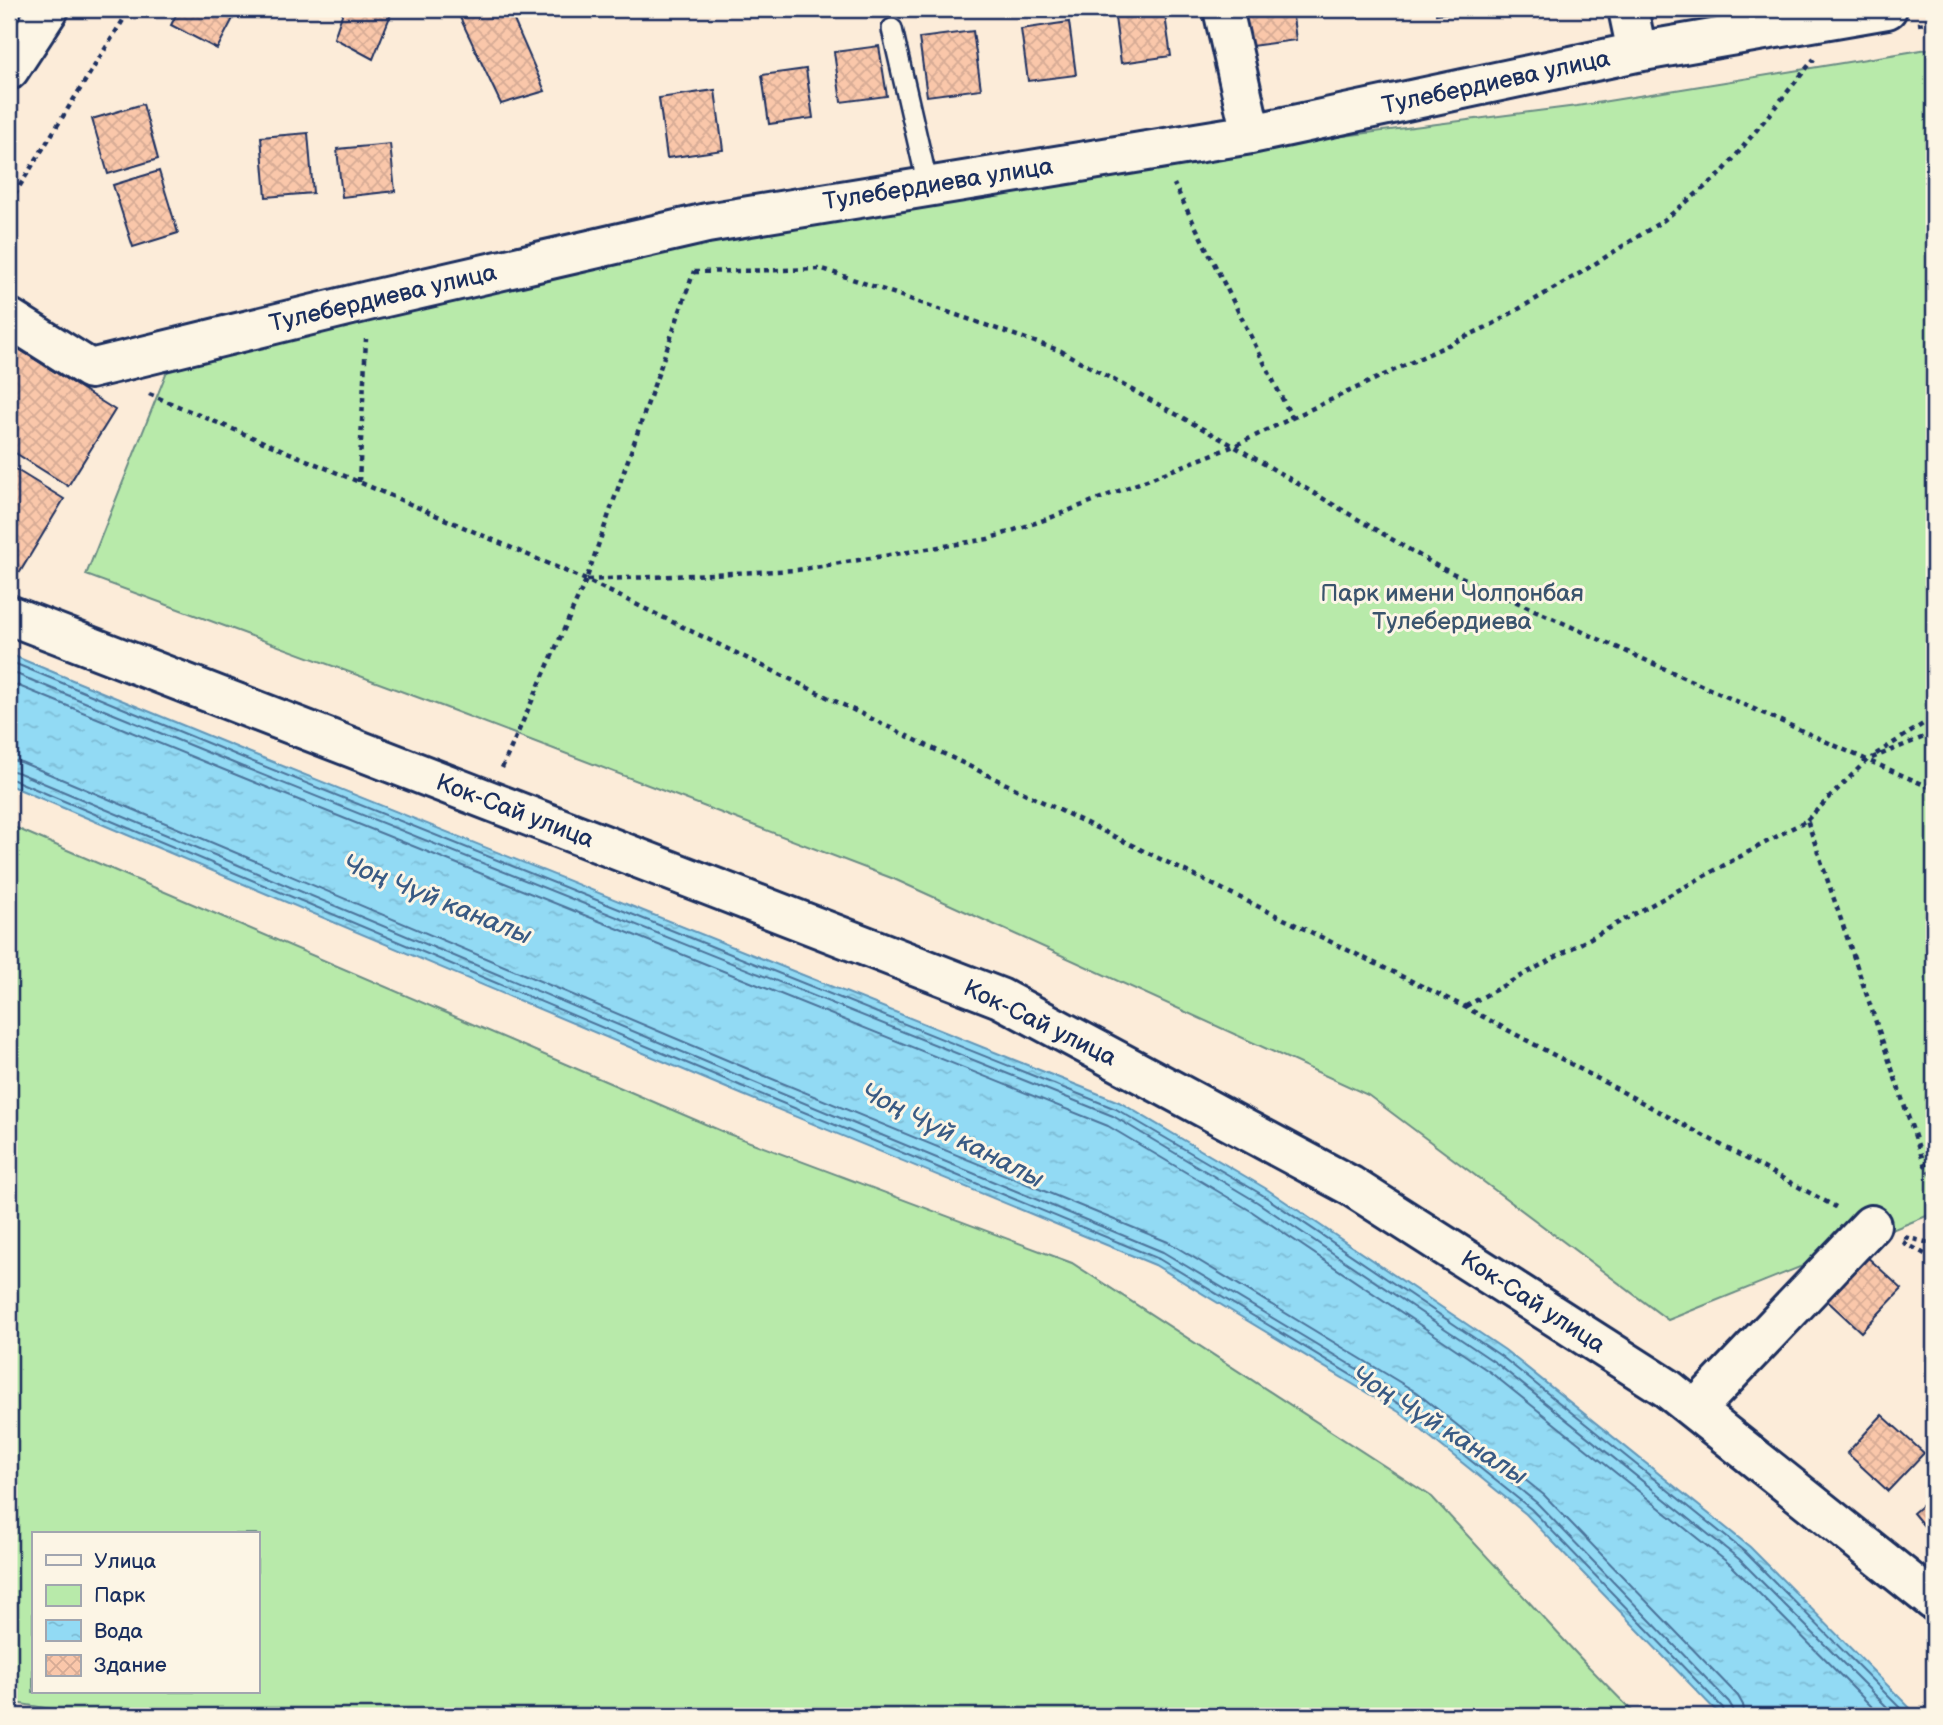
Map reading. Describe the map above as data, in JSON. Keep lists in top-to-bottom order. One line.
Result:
{"streets":{"street":["Тулебердиева улица","Кок-Сай улица"]},"water":["Чоң Чүй каналы"],"parks":["Парк имени Чолпонбая Тулебердиева"],"legend":["Улица","Парк","Вода","Здание"]}
